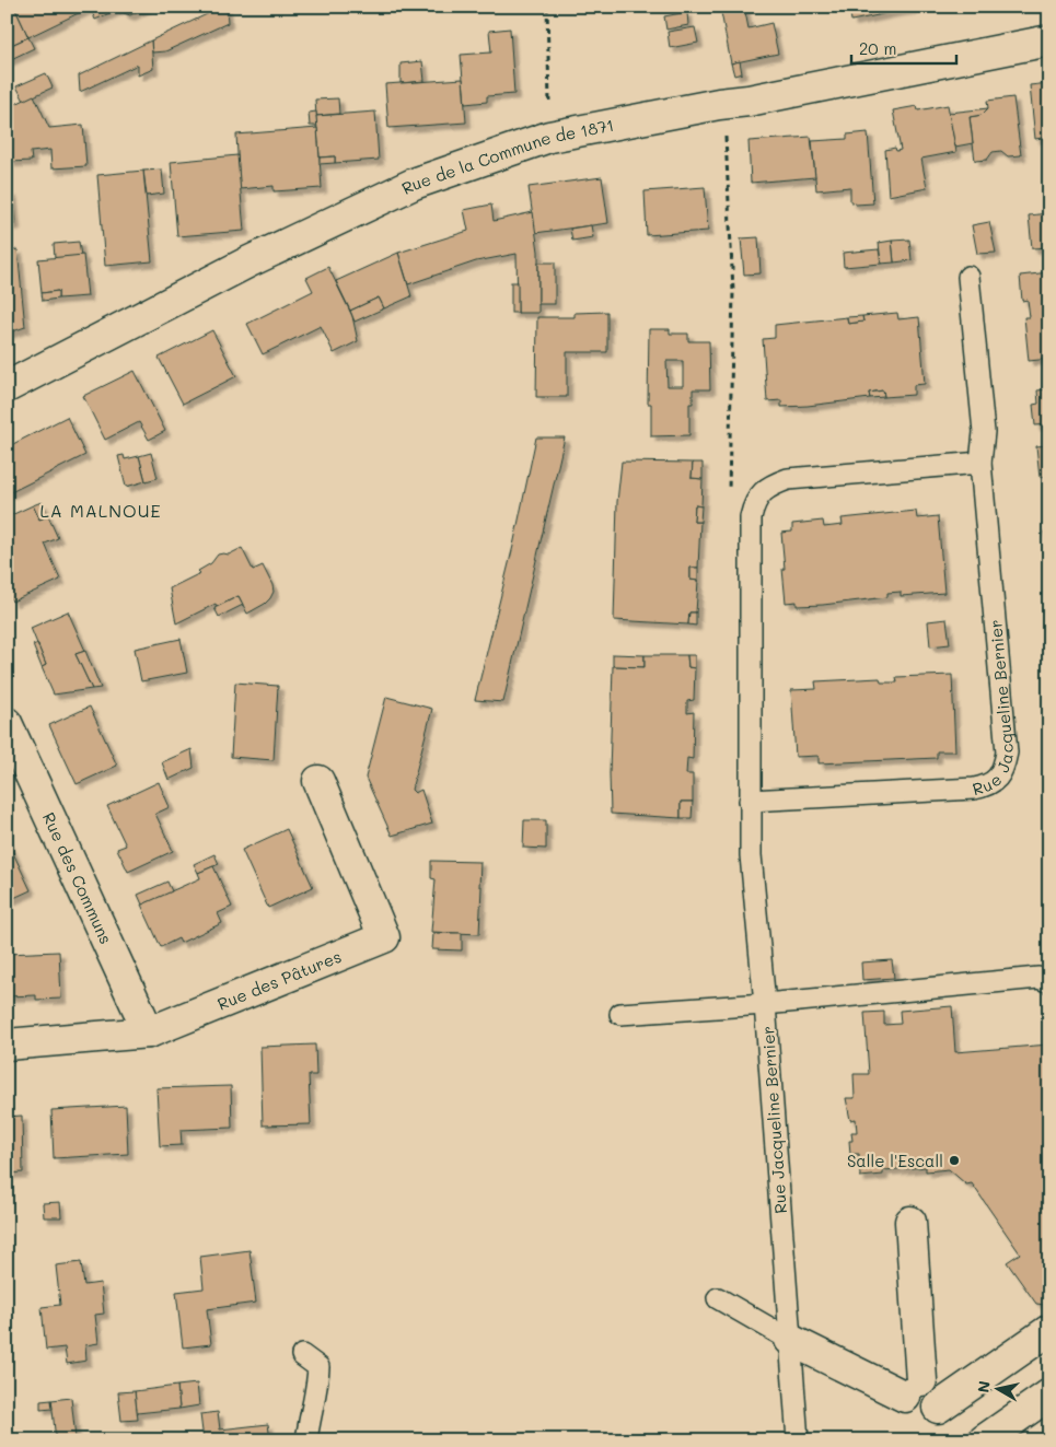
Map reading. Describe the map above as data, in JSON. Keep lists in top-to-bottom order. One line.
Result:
{"streets":{"street":["Rue de la Commune de 1871","Rue des Communs","Rue des Pâtures"],"lane":["Rue Jacqueline Bernier"]},"crossings":[["Rue des Communs","Rue des Pâtures"]],"districts":["LA MALNOUE"],"places":["Salle l'Escall"],"scale_bar":"20 m","north":"left"}
